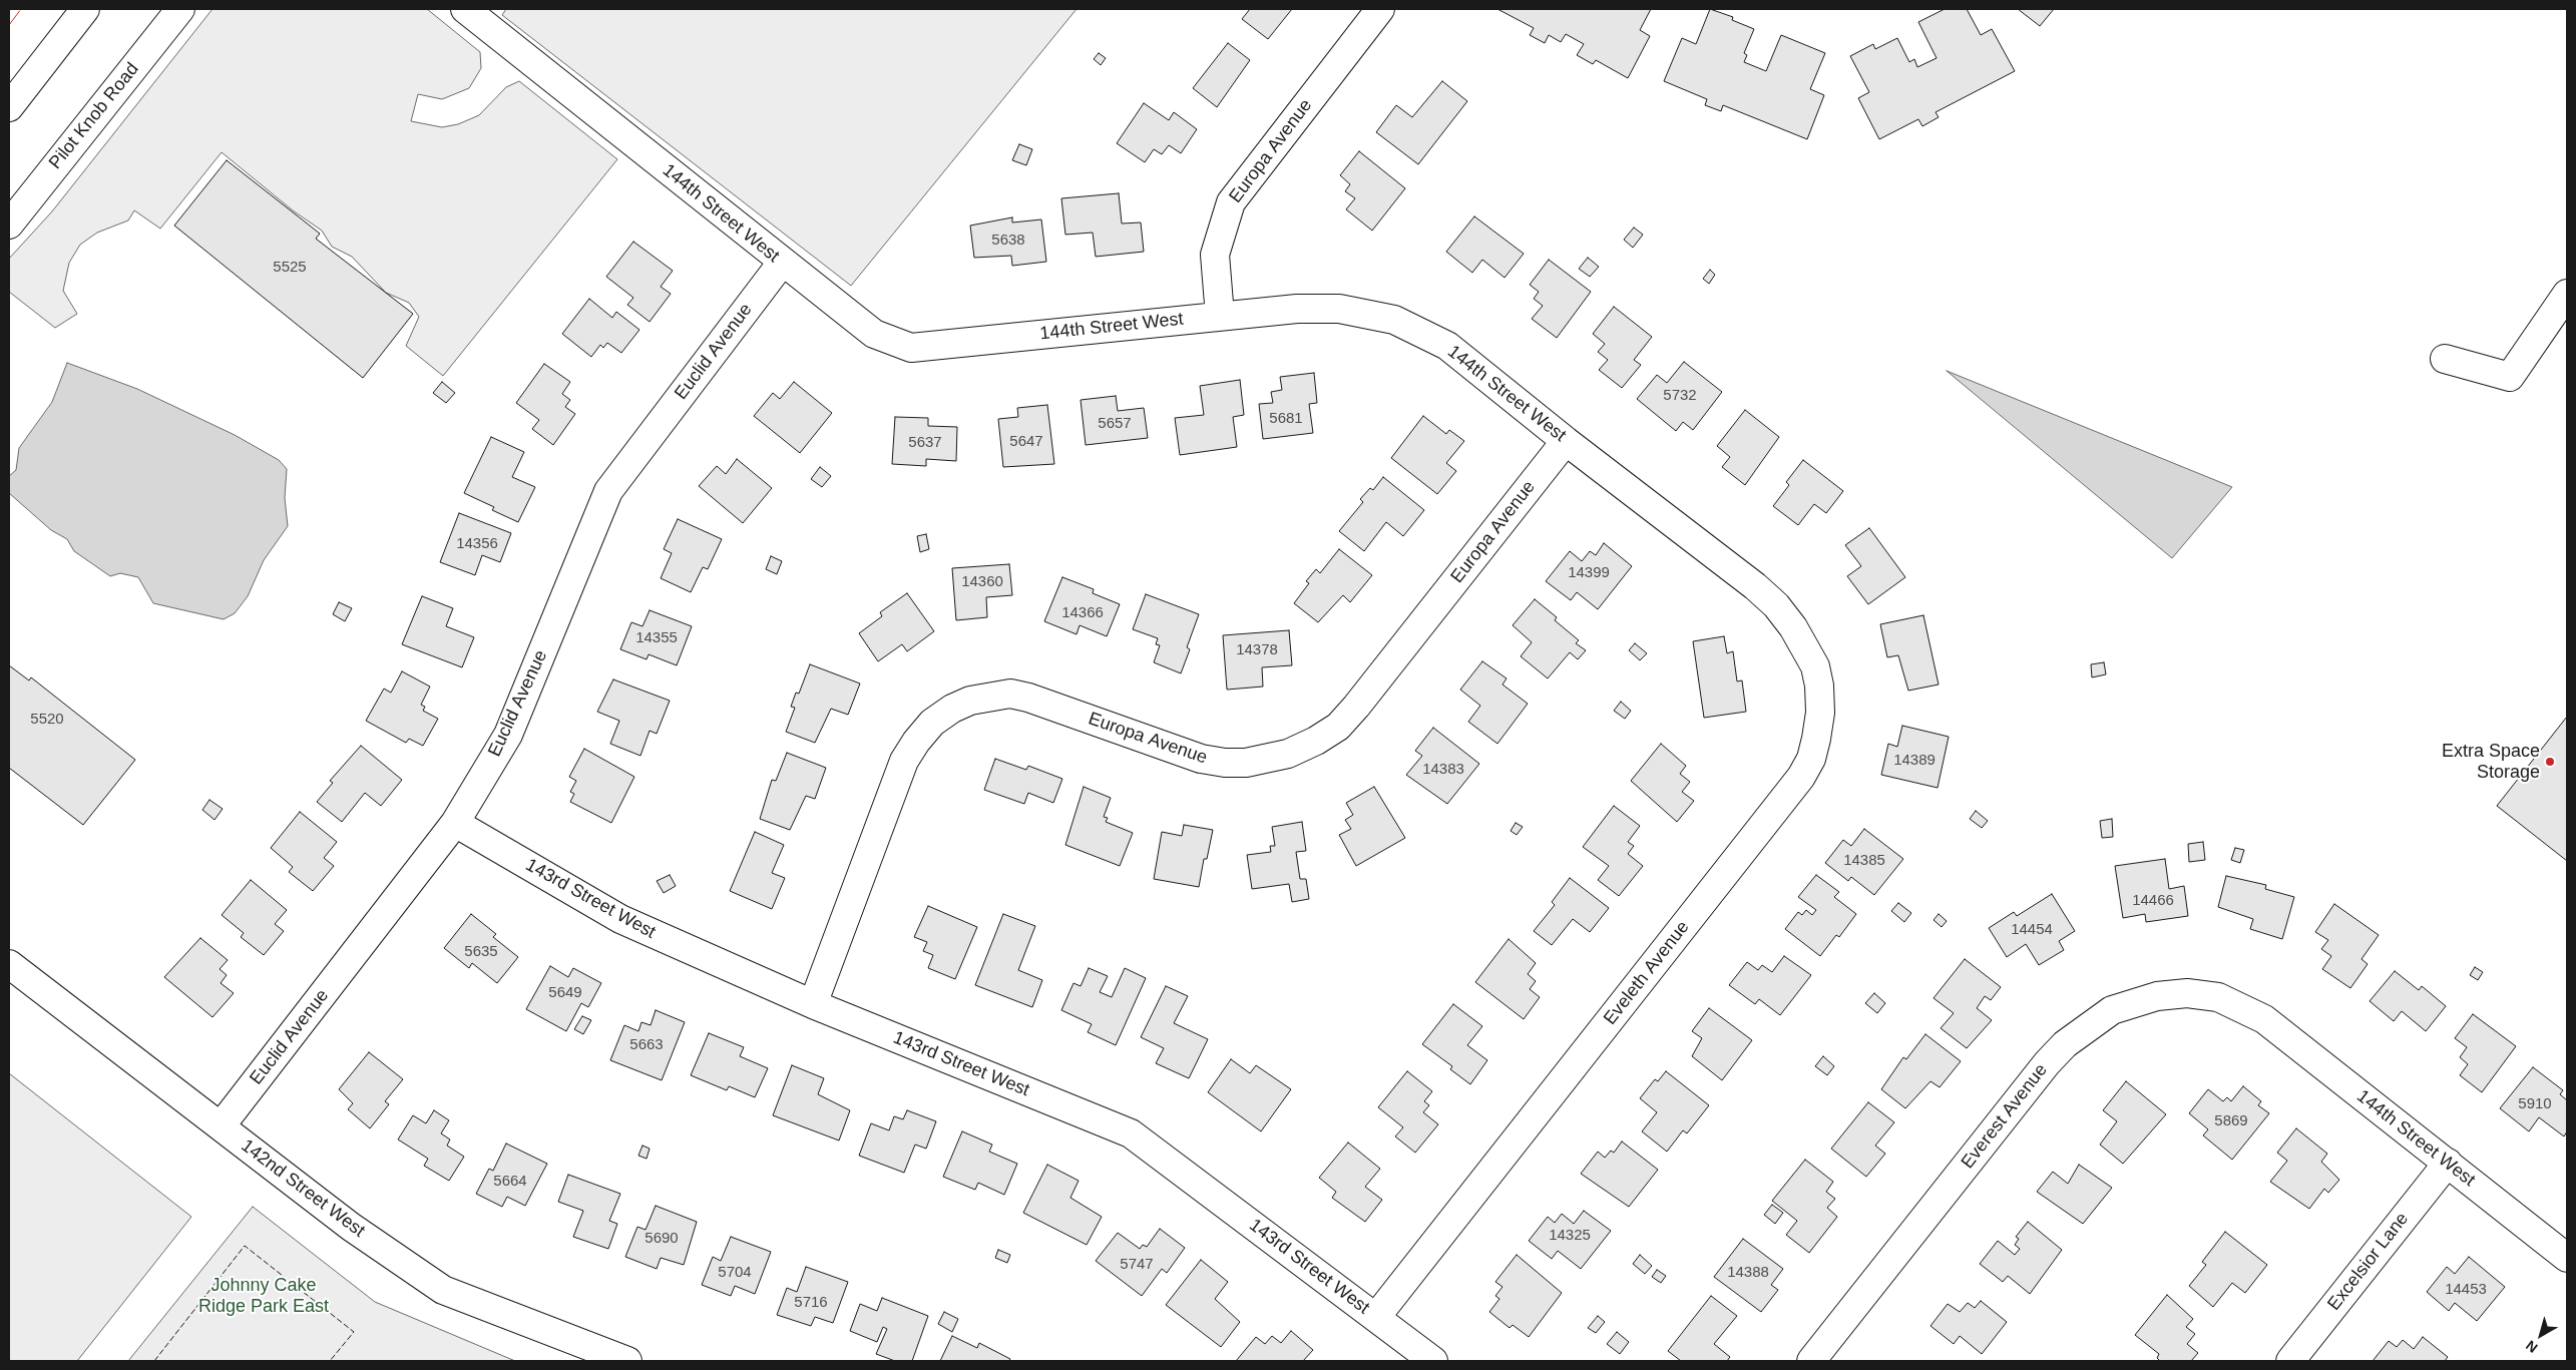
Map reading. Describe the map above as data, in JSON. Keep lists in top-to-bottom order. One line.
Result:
{"streets":{"street":["Pilot Knob Road","Europa Avenue","144th Street West","Euclid Avenue","143rd Street West","Eveleth Avenue","Everest Avenue","142nd Street West","Excelsior Lane"]},"crossings":[["Europa Avenue","144th Street West"],["Europa Avenue","143rd Street West"],["144th Street West","Euclid Avenue"],["144th Street West","Eveleth Avenue"],["144th Street West","Everest Avenue"],["144th Street West","Excelsior Lane"],["Euclid Avenue","143rd Street West"],["Euclid Avenue","142nd Street West"],["143rd Street West","Eveleth Avenue"]],"parks":["Johnny Cake Ridge Park East"],"places":["Extra Space Storage"],"house_numbers":["5638","5525","5732","5681","5657","5647","5637","14356","14399","14360","14366","14355","14378","5520","14389","14383","14385","14466","14454","5635","5649","5663","5910","5869","5664","14325","5690","5747","5704","14388","14453","5716"],"north":"bottom left"}
